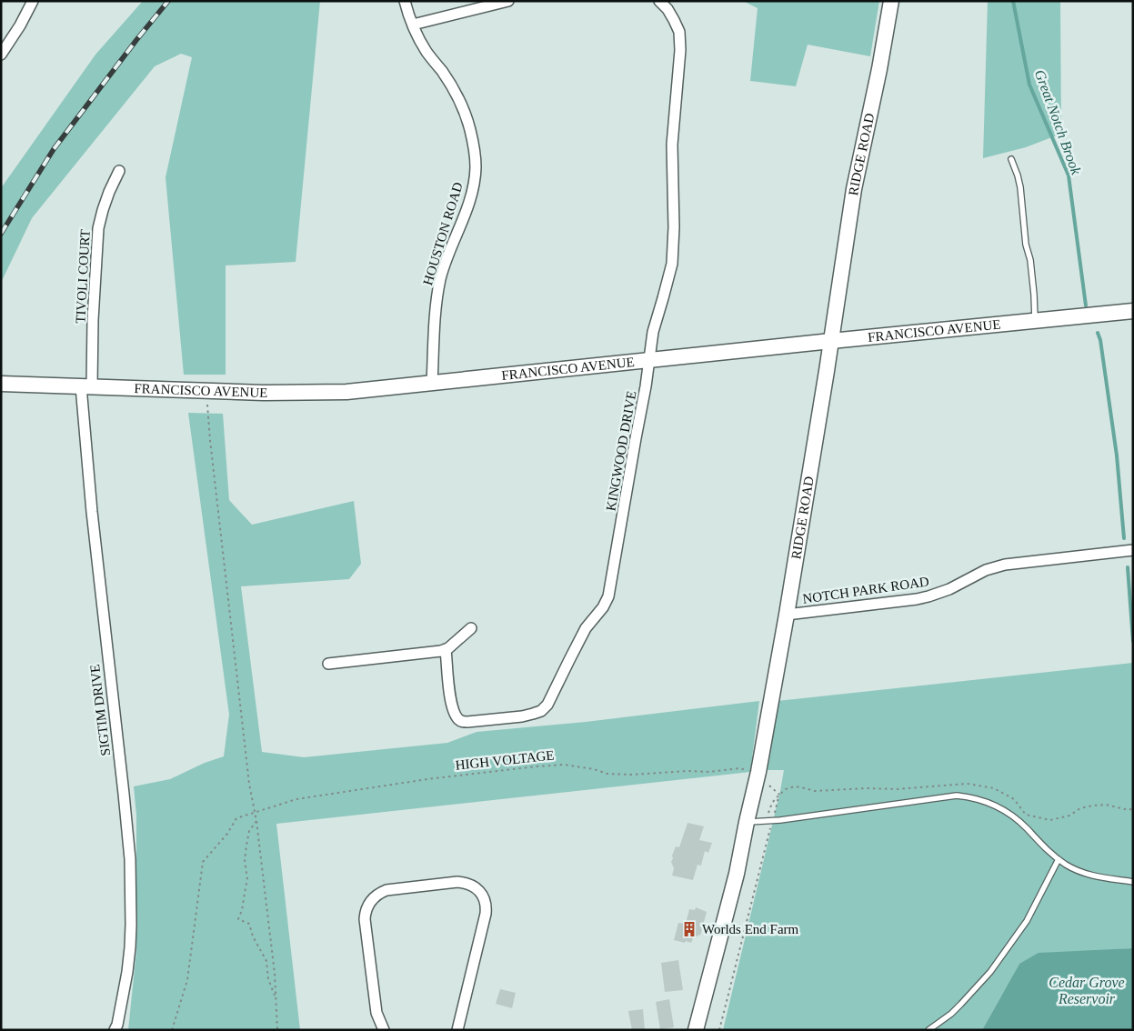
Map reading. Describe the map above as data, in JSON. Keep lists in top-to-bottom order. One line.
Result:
{"streets":{"main road":["RIDGE ROAD","FRANCISCO AVENUE"],"street":["HOUSTON ROAD","TIVOLI COURT","KINGWOOD DRIVE","NOTCH PARK ROAD","SIGTIM DRIVE"],"path":["HIGH VOLTAGE"]},"crossings":[["RIDGE ROAD","FRANCISCO AVENUE"],["RIDGE ROAD","NOTCH PARK ROAD"],["RIDGE ROAD","HIGH VOLTAGE"],["HOUSTON ROAD","FRANCISCO AVENUE"],["TIVOLI COURT","FRANCISCO AVENUE"],["TIVOLI COURT","SIGTIM DRIVE"],["FRANCISCO AVENUE","KINGWOOD DRIVE"],["FRANCISCO AVENUE","SIGTIM DRIVE"]],"water":["Great Notch Brook","Cedar Grove Reservoir"],"places":{"building":["Worlds End Farm"]}}
